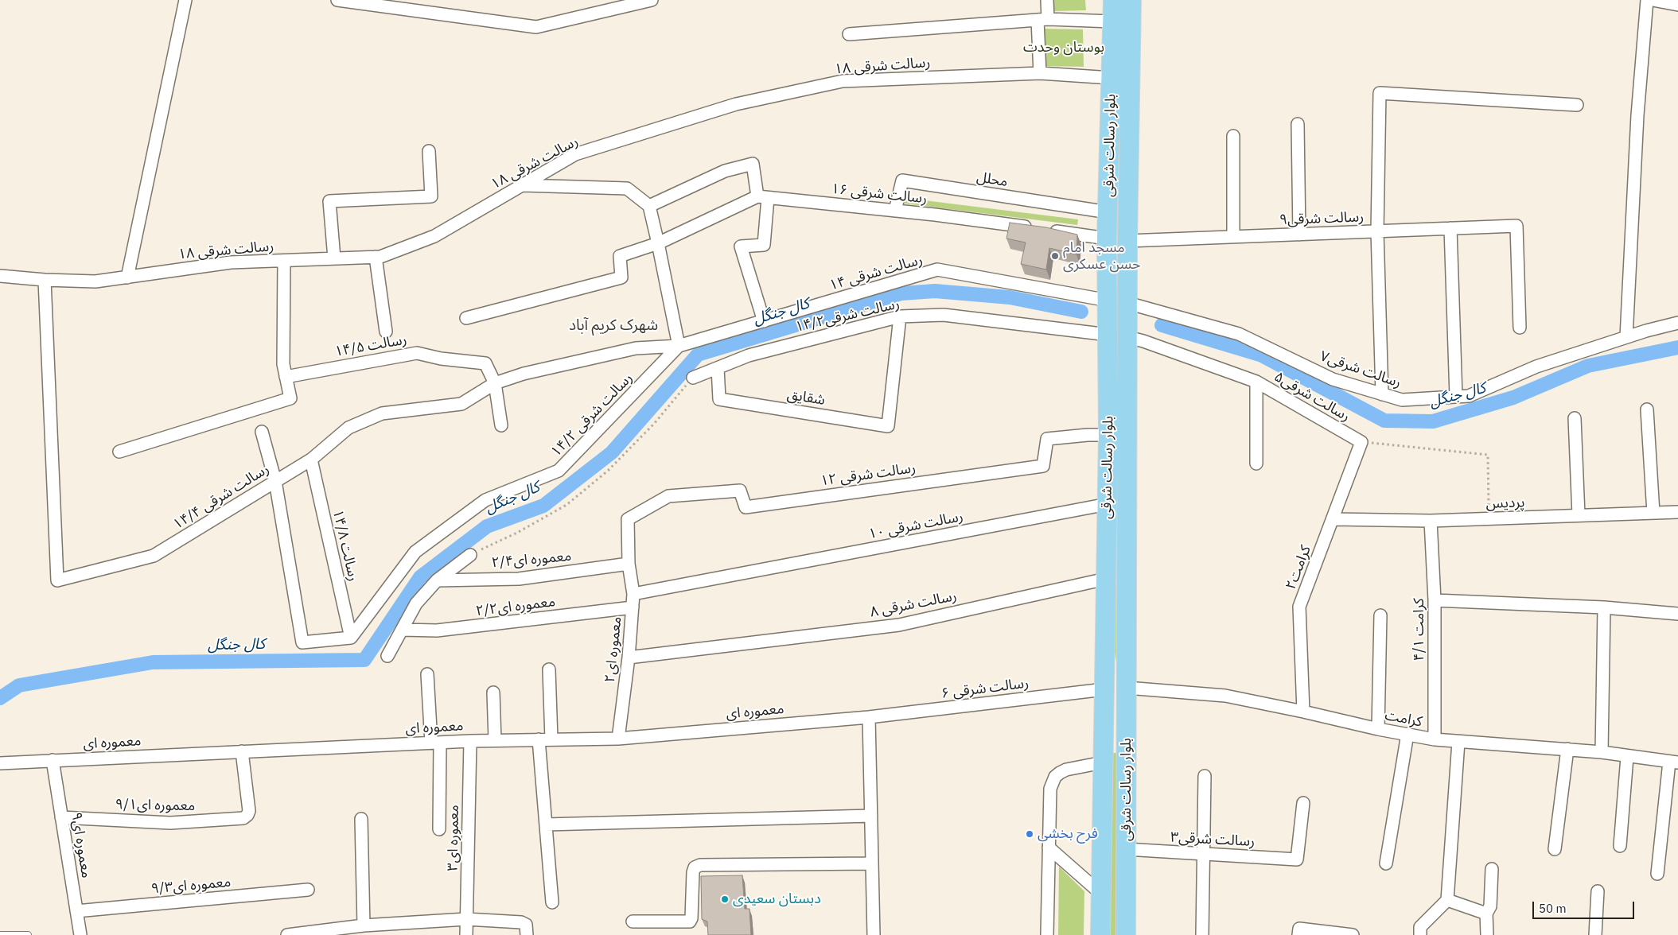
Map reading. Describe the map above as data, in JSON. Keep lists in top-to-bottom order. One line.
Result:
{"streets":{"main road":["بلوار رسالت شرقی"],"street":["رسالت شرقی ۱۸","محلل","رسالت شرقی ۱۶","رسالت شرقی۹","رسالت شرقی ۱۴","رسالت شرقی۱۴/۲","رسالت ۱۴/۵","رسالت شرقی۷","رسالت شرقی۵","شقایق","رسالت شرقی ۱۴/۲","رسالت شرقی ۱۲","رسالت شرقی ۱۴/۴","پردیس","رسالت شرقی ۱۰","رسالت ۱۴/۸","معموره ای۲/۴","کرامت۲","رسالت شرقی ۸","معموره ای۲/۲","کرامت ۴/۱","معموره ای۲","رسالت شرقی ۶","معموره ای","کرامت","معموره ای۹/۱","معموره ای۳","رسالت شرقی۳","معموره ای۹","معموره ای۹/۳"]},"crossings":[["رسالت شرقی ۱۸","بلوار رسالت شرقی"],["رسالت شرقی ۱۸","رسالت شرقی ۱۴/۴"],["بلوار رسالت شرقی","محلل"],["بلوار رسالت شرقی","رسالت شرقی ۱۶"],["بلوار رسالت شرقی","رسالت شرقی۹"],["بلوار رسالت شرقی","رسالت شرقی ۱۴"],["بلوار رسالت شرقی","رسالت شرقی۱۴/۲"],["بلوار رسالت شرقی","رسالت شرقی۷"],["بلوار رسالت شرقی","رسالت شرقی۵"],["بلوار رسالت شرقی","رسالت شرقی ۱۲"],["بلوار رسالت شرقی","رسالت شرقی ۱۰"],["بلوار رسالت شرقی","رسالت شرقی ۸"],["بلوار رسالت شرقی","رسالت شرقی ۶"],["بلوار رسالت شرقی","کرامت"],["بلوار رسالت شرقی","رسالت شرقی۳"],["محلل","رسالت شرقی ۱۶"],["رسالت شرقی ۱۴","رسالت شرقی ۱۴/۲"],["رسالت شرقی ۱۴","رسالت شرقی ۱۴/۴"],["رسالت شرقی۱۴/۲","شقایق"],["رسالت ۱۴/۵","رسالت شرقی ۱۴/۴"],["رسالت شرقی۵","کرامت۲"],["رسالت شرقی ۱۴/۲","رسالت شرقی ۱۴/۴"],["رسالت شرقی ۱۴/۲","رسالت ۱۴/۸"],["رسالت شرقی ۱۲","معموره ای۲"],["رسالت شرقی ۱۴/۴","رسالت ۱۴/۸"],["پردیس","کرامت۲"],["پردیس","کرامت ۴/۱"],["رسالت شرقی ۱۰","معموره ای۲"],["معموره ای۲/۴","معموره ای۲"],["کرامت۲","کرامت"],["رسالت شرقی ۸","معموره ای۲"],["معموره ای۲/۲","معموره ای۲"],["کرامت ۴/۱","کرامت"],["معموره ای۲","معموره ای"],["رسالت شرقی ۶","معموره ای"],["معموره ای","معموره ای۹/۱"],["معموره ای","معموره ای۳"],["معموره ای","معموره ای۹"],["معموره ای۹/۱","معموره ای۹"],["معموره ای۹","معموره ای۹/۳"]],"districts":["شهرک کریم آباد"],"water":["کال جنگل"],"parks":["بوستان وحدت"],"places":["مسجد امام حسن عسکری","فرح بخشی","دبستان سعیدی"],"scale_bar":"50 m"}
